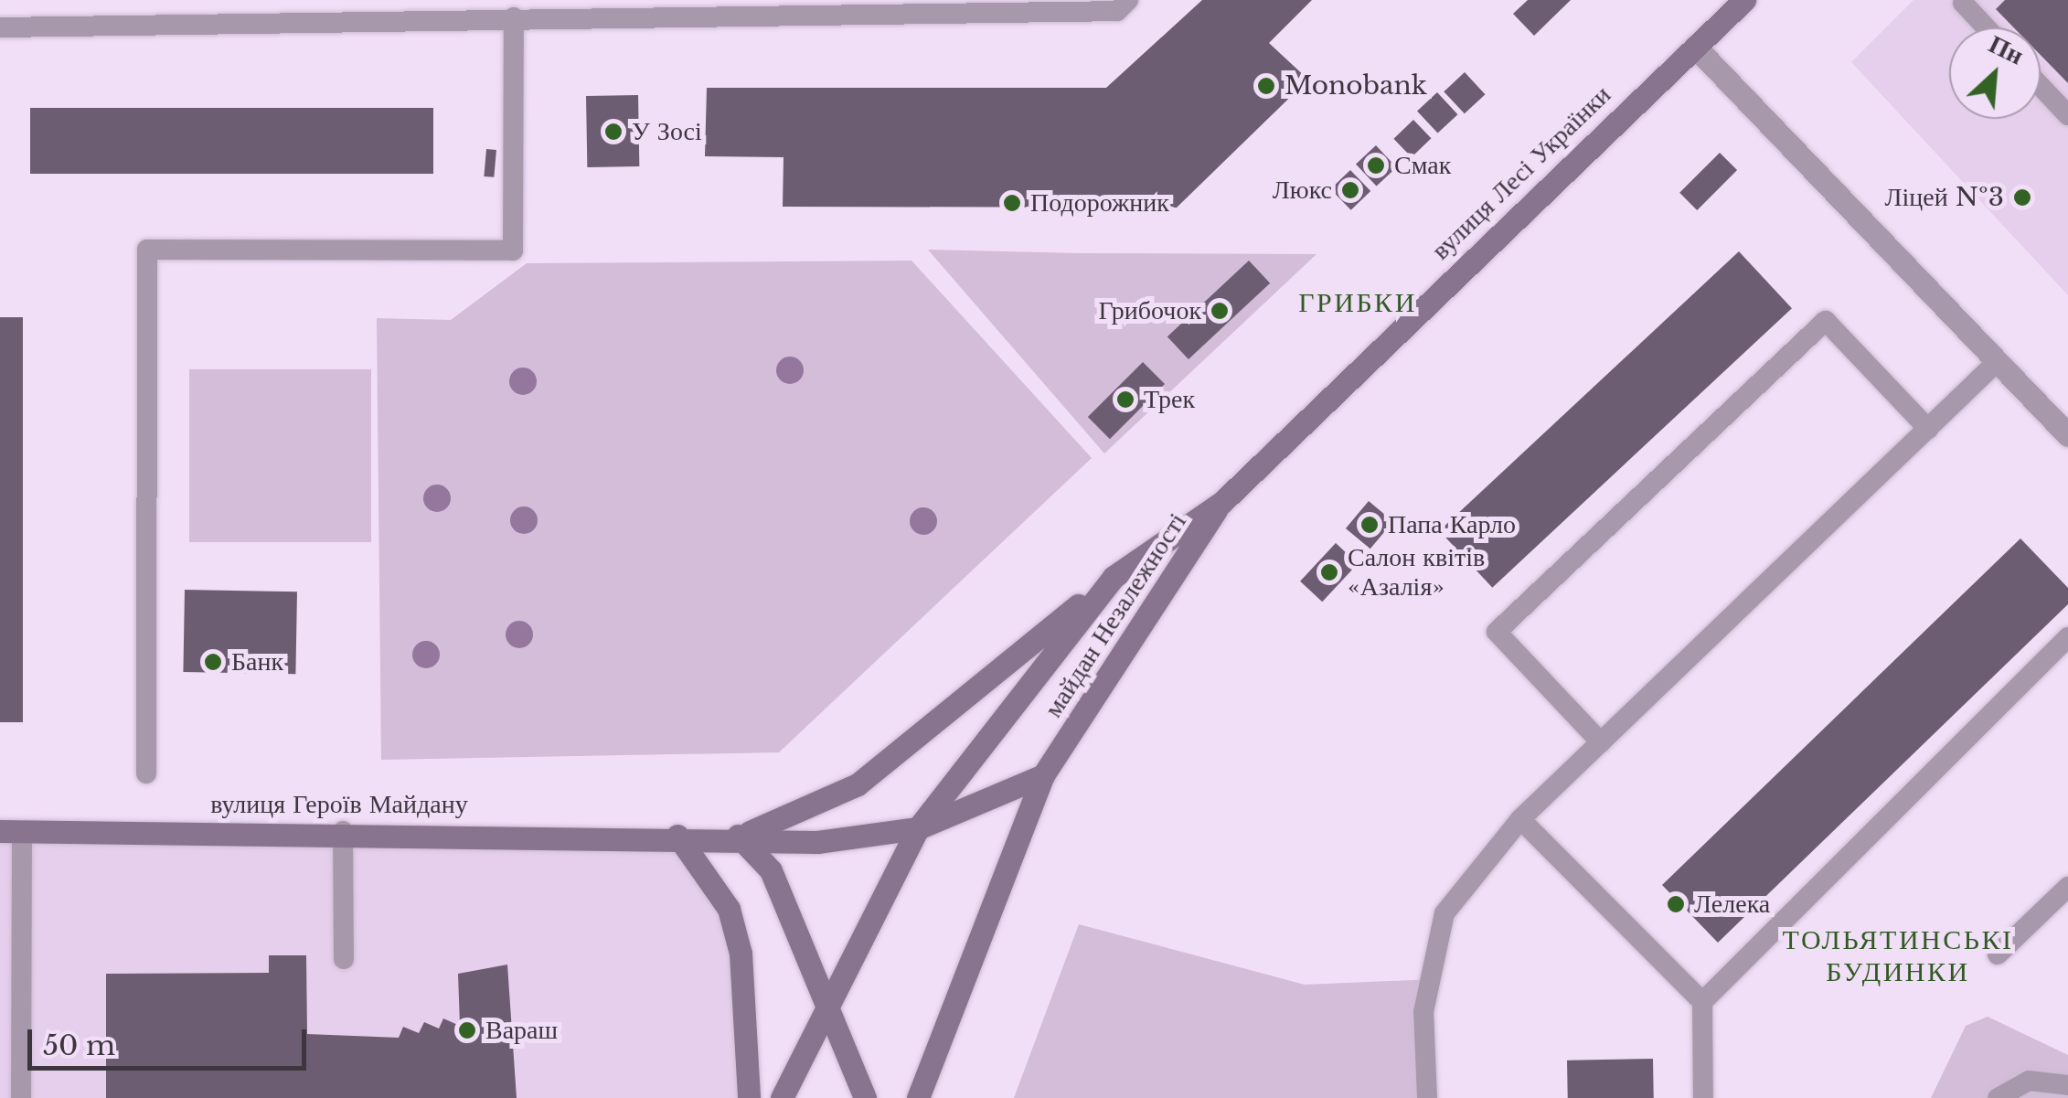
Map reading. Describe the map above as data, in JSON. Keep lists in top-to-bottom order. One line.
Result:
{"streets":{"main road":["вулиця Лесі Українки","майдан Незалежності","вулиця Героїв Майдану"]},"crossings":[["вулиця Лесі Українки","майдан Незалежності"],["майдан Незалежності","вулиця Героїв Майдану"]],"districts":["ГРИБКИ","ТОЛЬЯТИНСЬКІ БУДИНКИ"],"places":["Monobank","У Зосі","Смак","Люкс","Ліцей №3","Подорожник","Грибочок","Трек","Папа Карло","Салон квітів «Азалія»","Банк","Лелека","Вараш"],"scale_bar":"50 m","north":"top right"}
